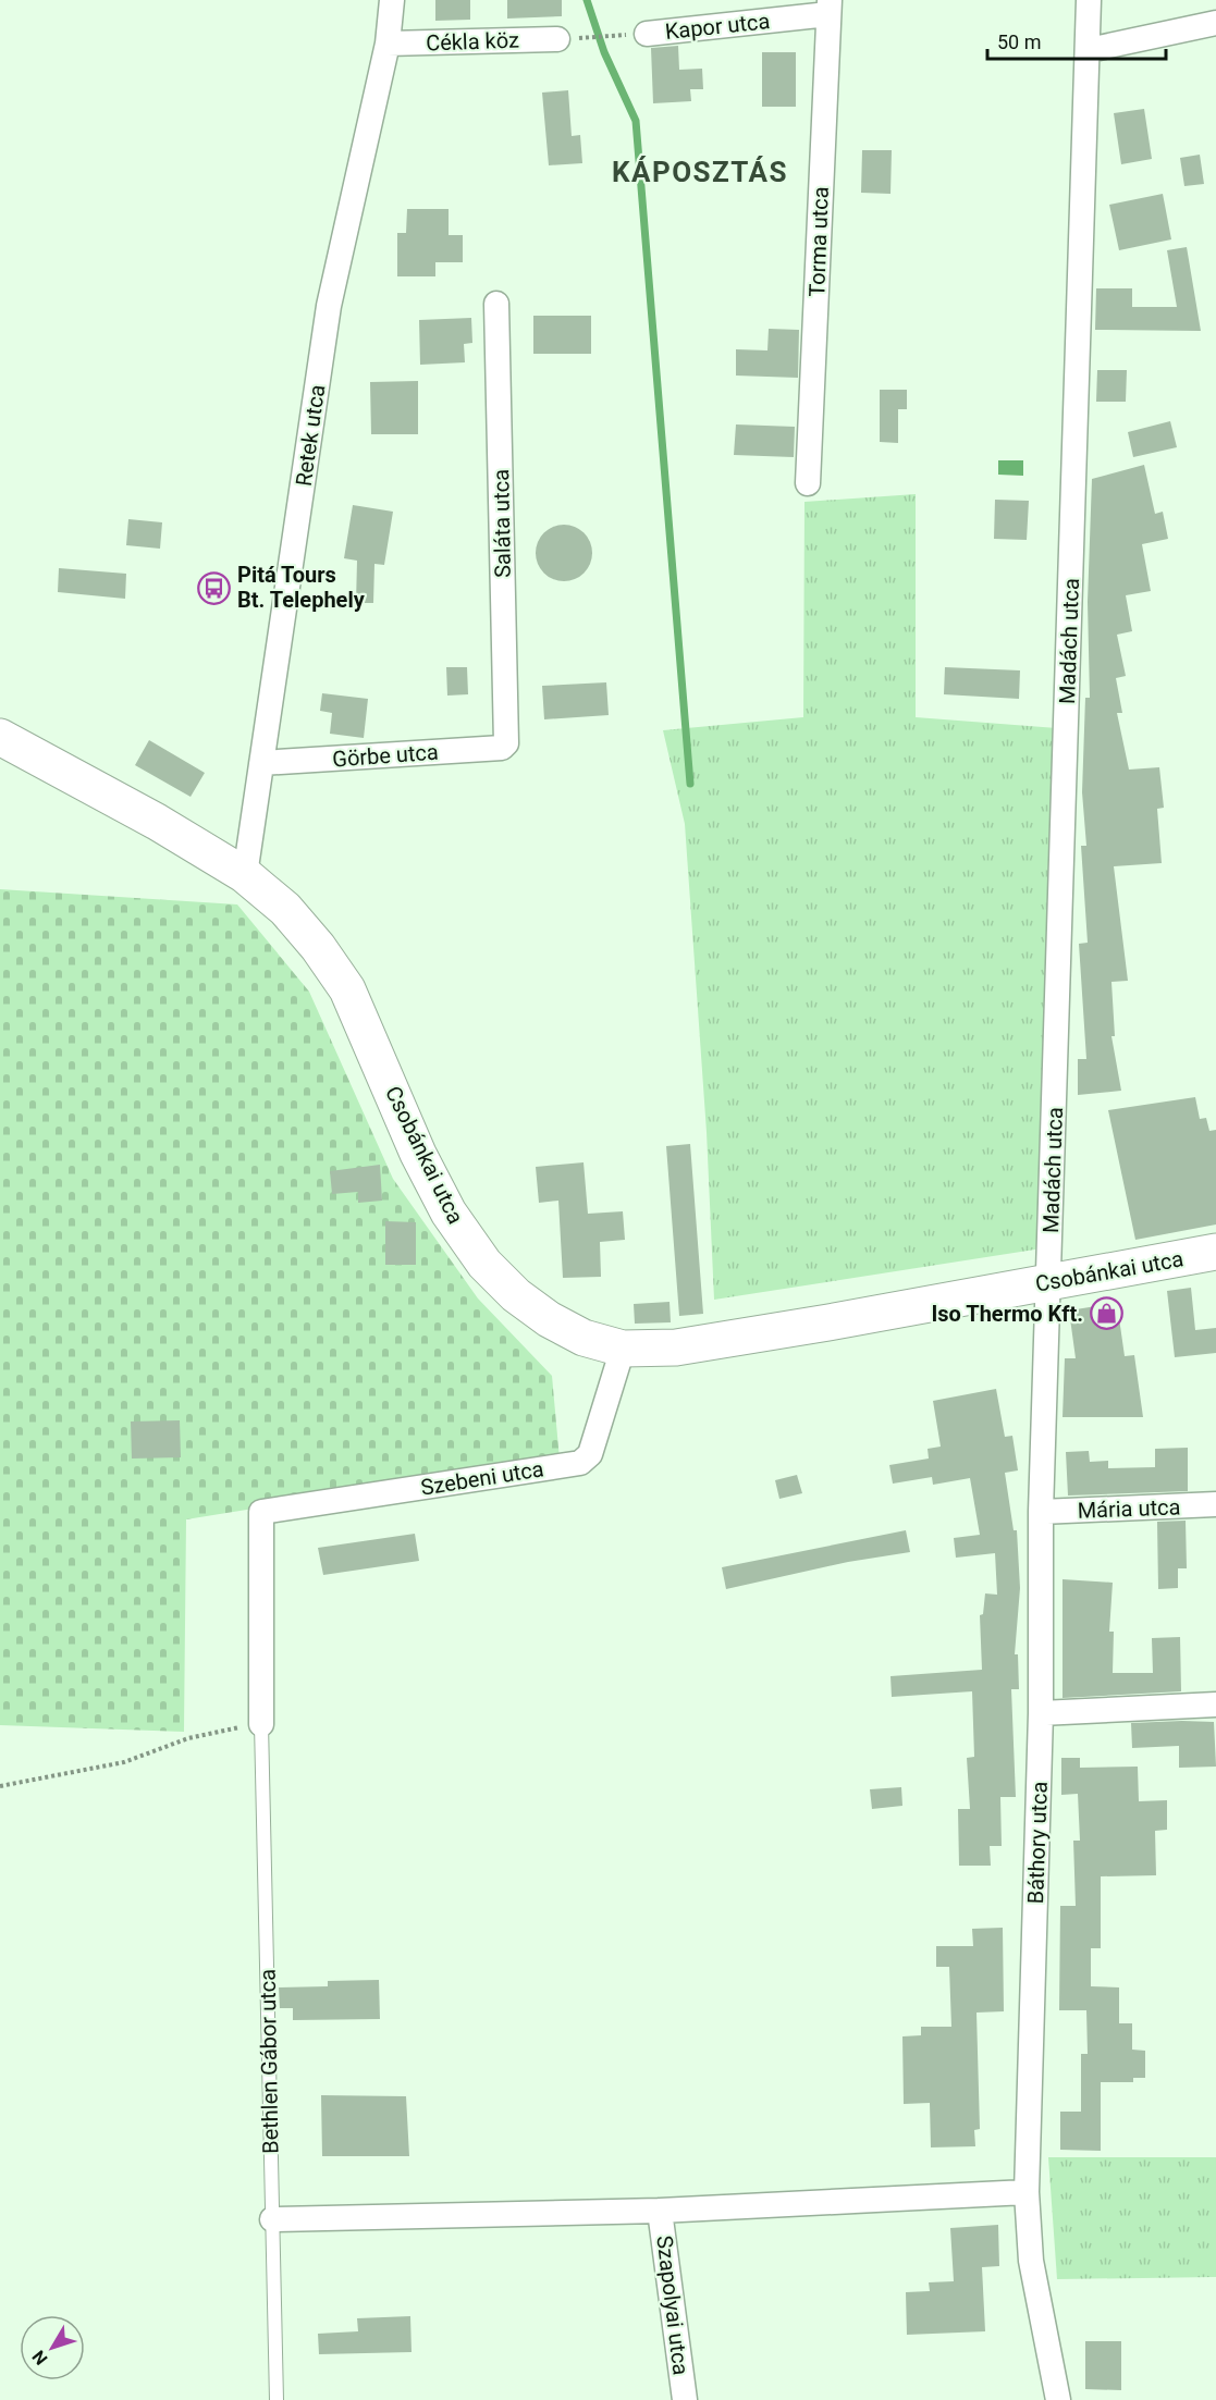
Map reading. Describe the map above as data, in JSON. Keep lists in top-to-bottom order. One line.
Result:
{"streets":{"main road":["Csobánkai utca"],"street":["Kapor utca","Cékla köz","Torma utca","Retek utca","Saláta utca","Madách utca","Görbe utca","Szebeni utca","Mária utca","Báthory utca","Szapolyai utca"],"lane":["Bethlen Gábor utca"]},"crossings":[["Kapor utca","Torma utca"],["Cékla köz","Retek utca"],["Retek utca","Görbe utca"],["Retek utca","Csobánkai utca"],["Saláta utca","Görbe utca"],["Madách utca","Csobánkai utca"],["Madách utca","Báthory utca"],["Csobánkai utca","Szebeni utca"],["Csobánkai utca","Báthory utca"],["Szebeni utca","Bethlen Gábor utca"],["Mária utca","Báthory utca"]],"districts":["KÁPOSZTÁS"],"places":{"bus stop":["Pitá Tours Bt. Telephely"],"shop":["Iso Thermo Kft."]},"scale_bar":"50 m","north":"bottom left"}
